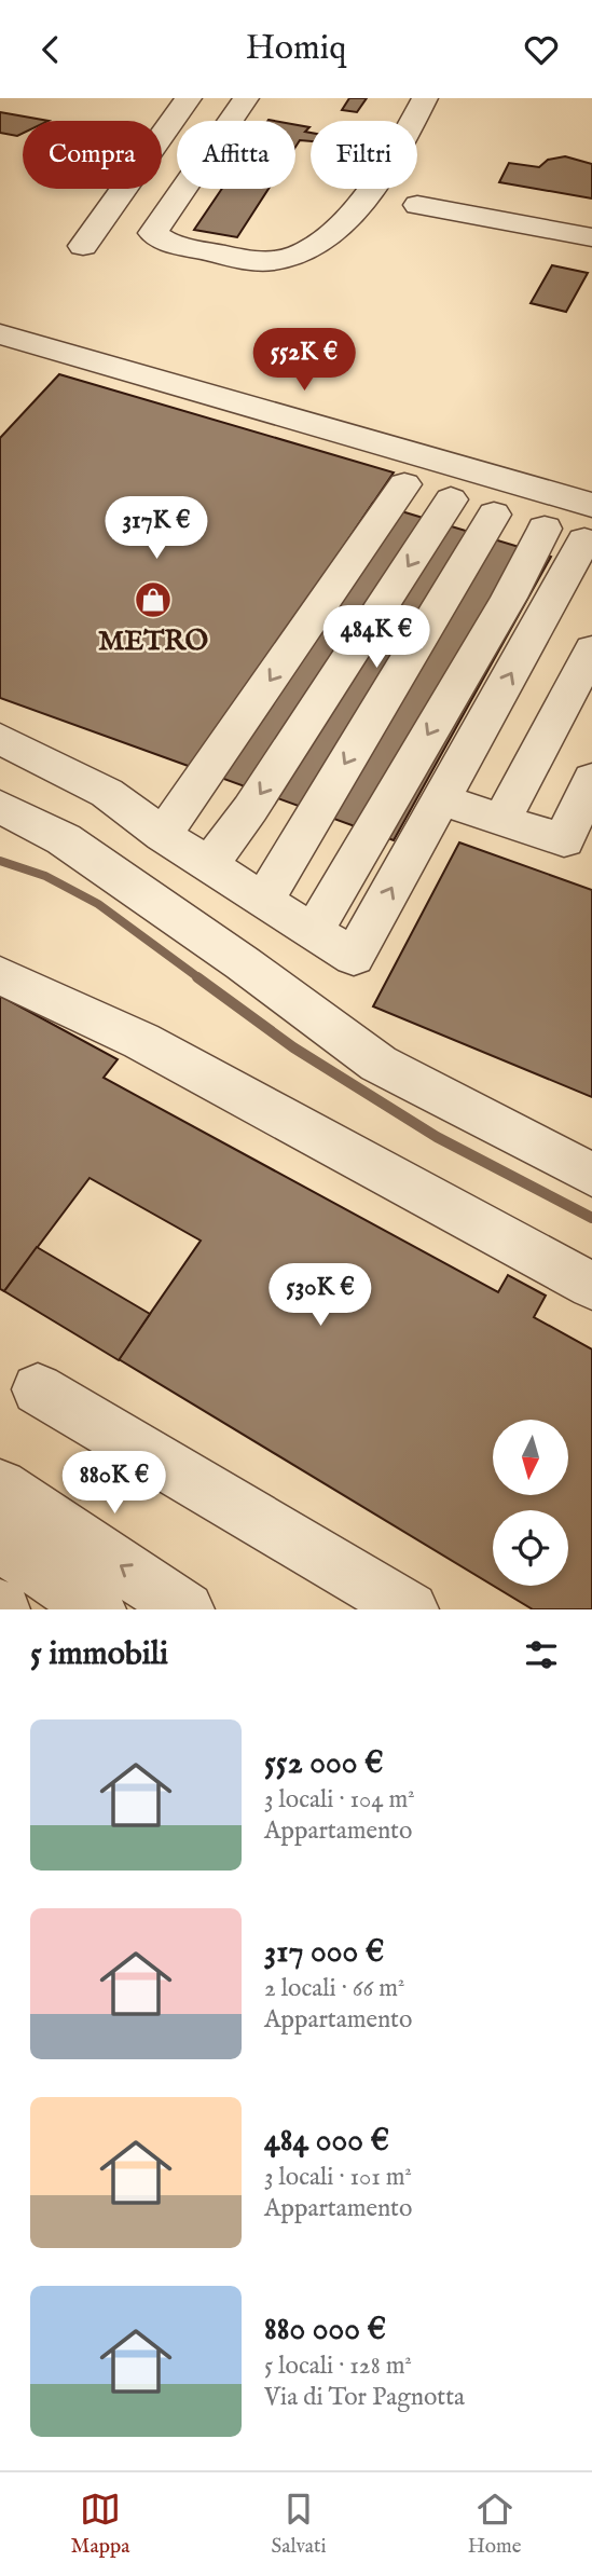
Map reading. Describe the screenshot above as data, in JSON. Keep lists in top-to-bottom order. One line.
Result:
{"places":{"shop":["METRO"]},"north":"bottom","page":{"header":"Homiq","chip":["Compra","Affitta","Filtri"],"price":["552K €","317K €","484K €","530K €","880K €"],"heading":"5 immobili","list":[{"name":"552 000 €","note":"3 locali · 104 m² · Appartamento"},{"name":"317 000 €","note":"2 locali · 66 m² · Appartamento"},{"name":"484 000 €","note":"3 locali · 101 m² · Appartamento"},{"name":"880 000 €","note":"5 locali · 128 m² · Via di Tor Pagnotta"}],"tabs":["Mappa","Salvati","Home"]}}
